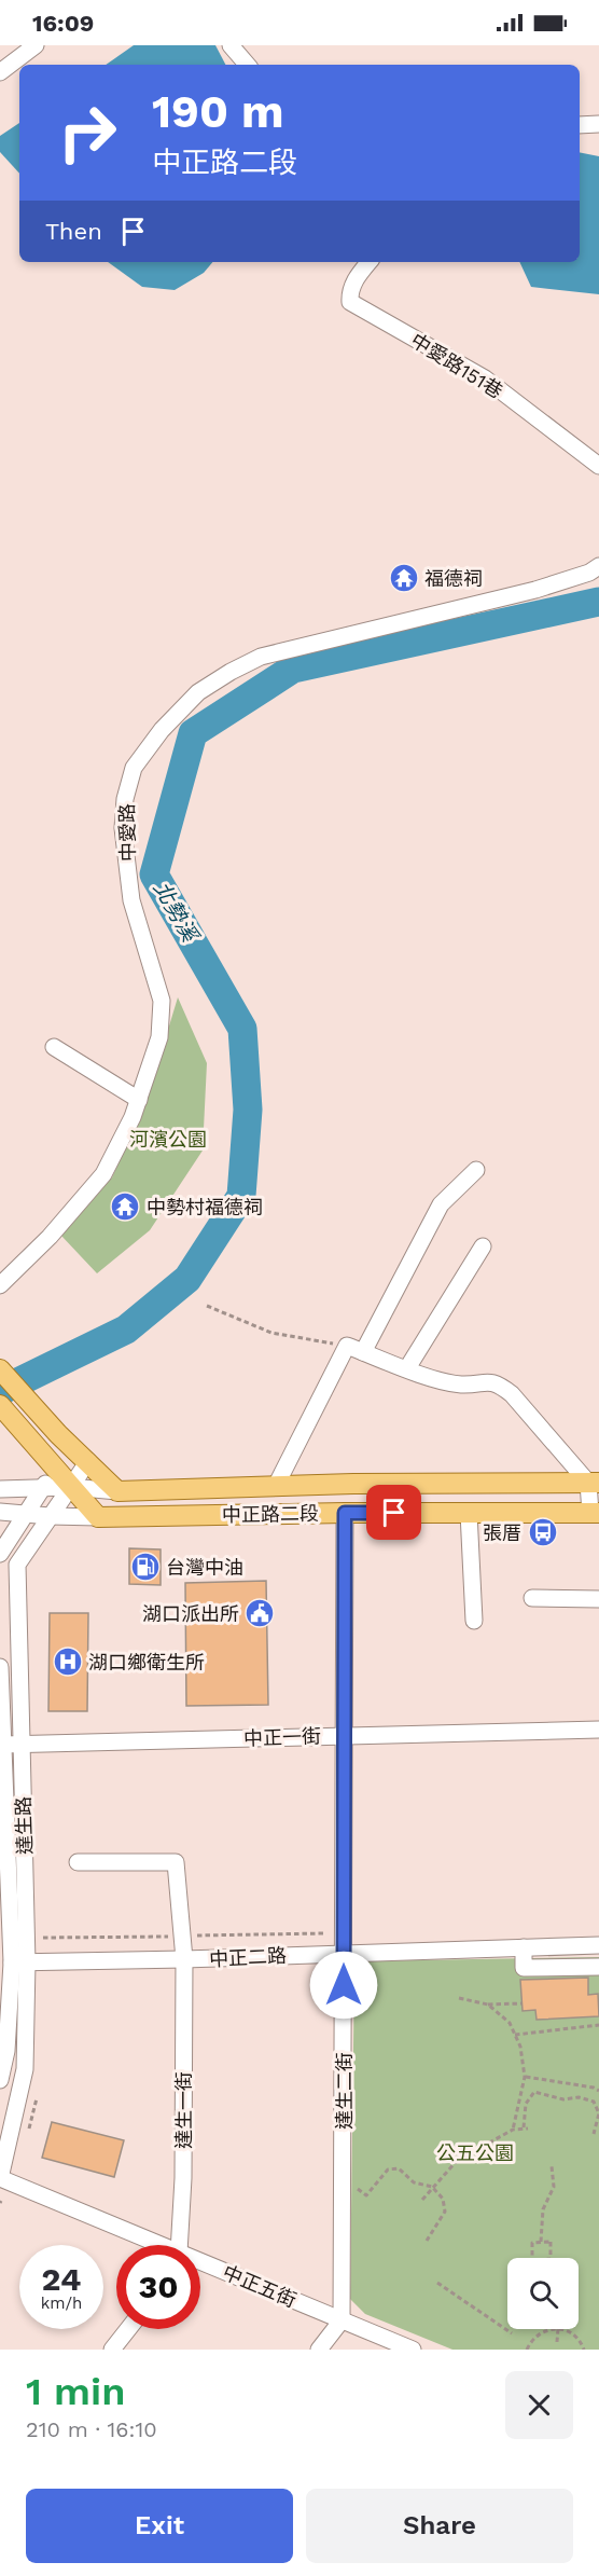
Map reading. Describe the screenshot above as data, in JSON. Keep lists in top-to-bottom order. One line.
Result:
{"streets":{"main road":["中正路二段"],"street":["中愛路151巷","中愛路","中正一街","達生路","中正二路","達生二街","達生一街","中正五街"]},"crossings":[["中正路二段","達生二街"],["中正一街","達生路"],["中正一街","達生二街"],["達生路","中正二路"],["達生路","中正五街"],["中正二路","達生二街"],["中正二路","達生一街"],["達生二街","中正五街"]],"water":["北勢溪"],"parks":["河濱公園","公五公園"],"places":{"temple":["福德祠","中勢村福德祠"],"bus stop":["張厝"],"fuel station":["台灣中油"],"public building":["湖口派出所"],"hospital":["湖口鄉衛生所"]},"page":{"status":"16:09","turn":["190 m","中正路二段"],"then":"Then","speed":"24 km/h","limit":"30","heading":["1 min","210 m · 16:10"],"buttons":["Exit","Share"]}}
